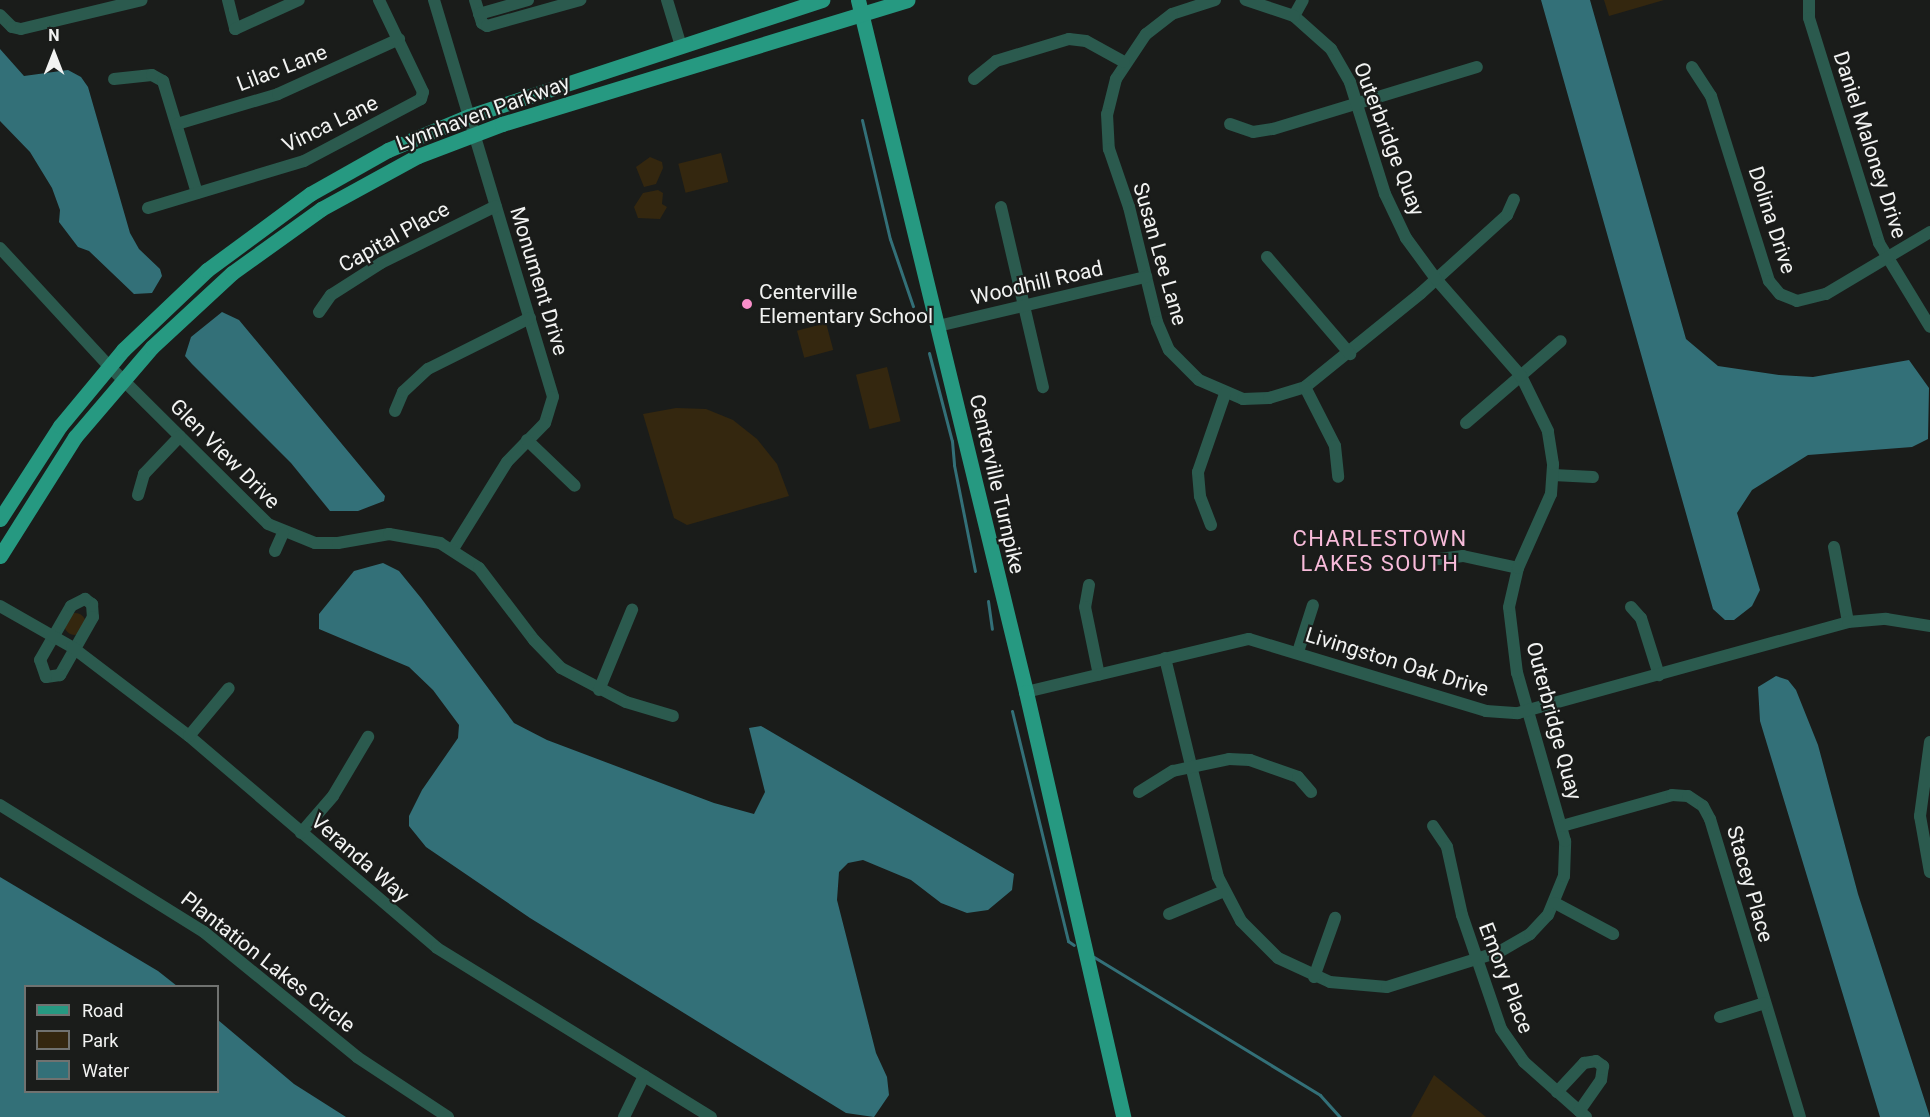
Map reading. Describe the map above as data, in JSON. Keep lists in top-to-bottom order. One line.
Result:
{"streets":{"main road":["Lynnhaven Parkway","Centerville Turnpike"],"street":["Lilac Lane","Vinca Lane","Outerbridge Quay","Daniel Maloney Drive","Dolina Drive","Capital Place","Susan Lee Lane","Monument Drive","Woodhill Road","Glen View Drive","Livingston Oak Drive","Veranda Way","Stacey Place","Plantation Lakes Circle","Emory Place"]},"crossings":[["Lilac Lane","Vinca Lane"],["Lynnhaven Parkway","Monument Drive"],["Lynnhaven Parkway","Glen View Drive"],["Lynnhaven Parkway","Centerville Turnpike"],["Outerbridge Quay","Susan Lee Lane"],["Outerbridge Quay","Livingston Oak Drive"],["Outerbridge Quay","Stacey Place"],["Outerbridge Quay","Emory Place"],["Daniel Maloney Drive","Dolina Drive"],["Capital Place","Monument Drive"],["Susan Lee Lane","Woodhill Road"],["Monument Drive","Glen View Drive"],["Woodhill Road","Centerville Turnpike"],["Centerville Turnpike","Livingston Oak Drive"]],"districts":["CHARLESTOWN LAKES SOUTH"],"places":["Centerville Elementary School"],"legend":["Road","Park","Water"],"north":"top"}
